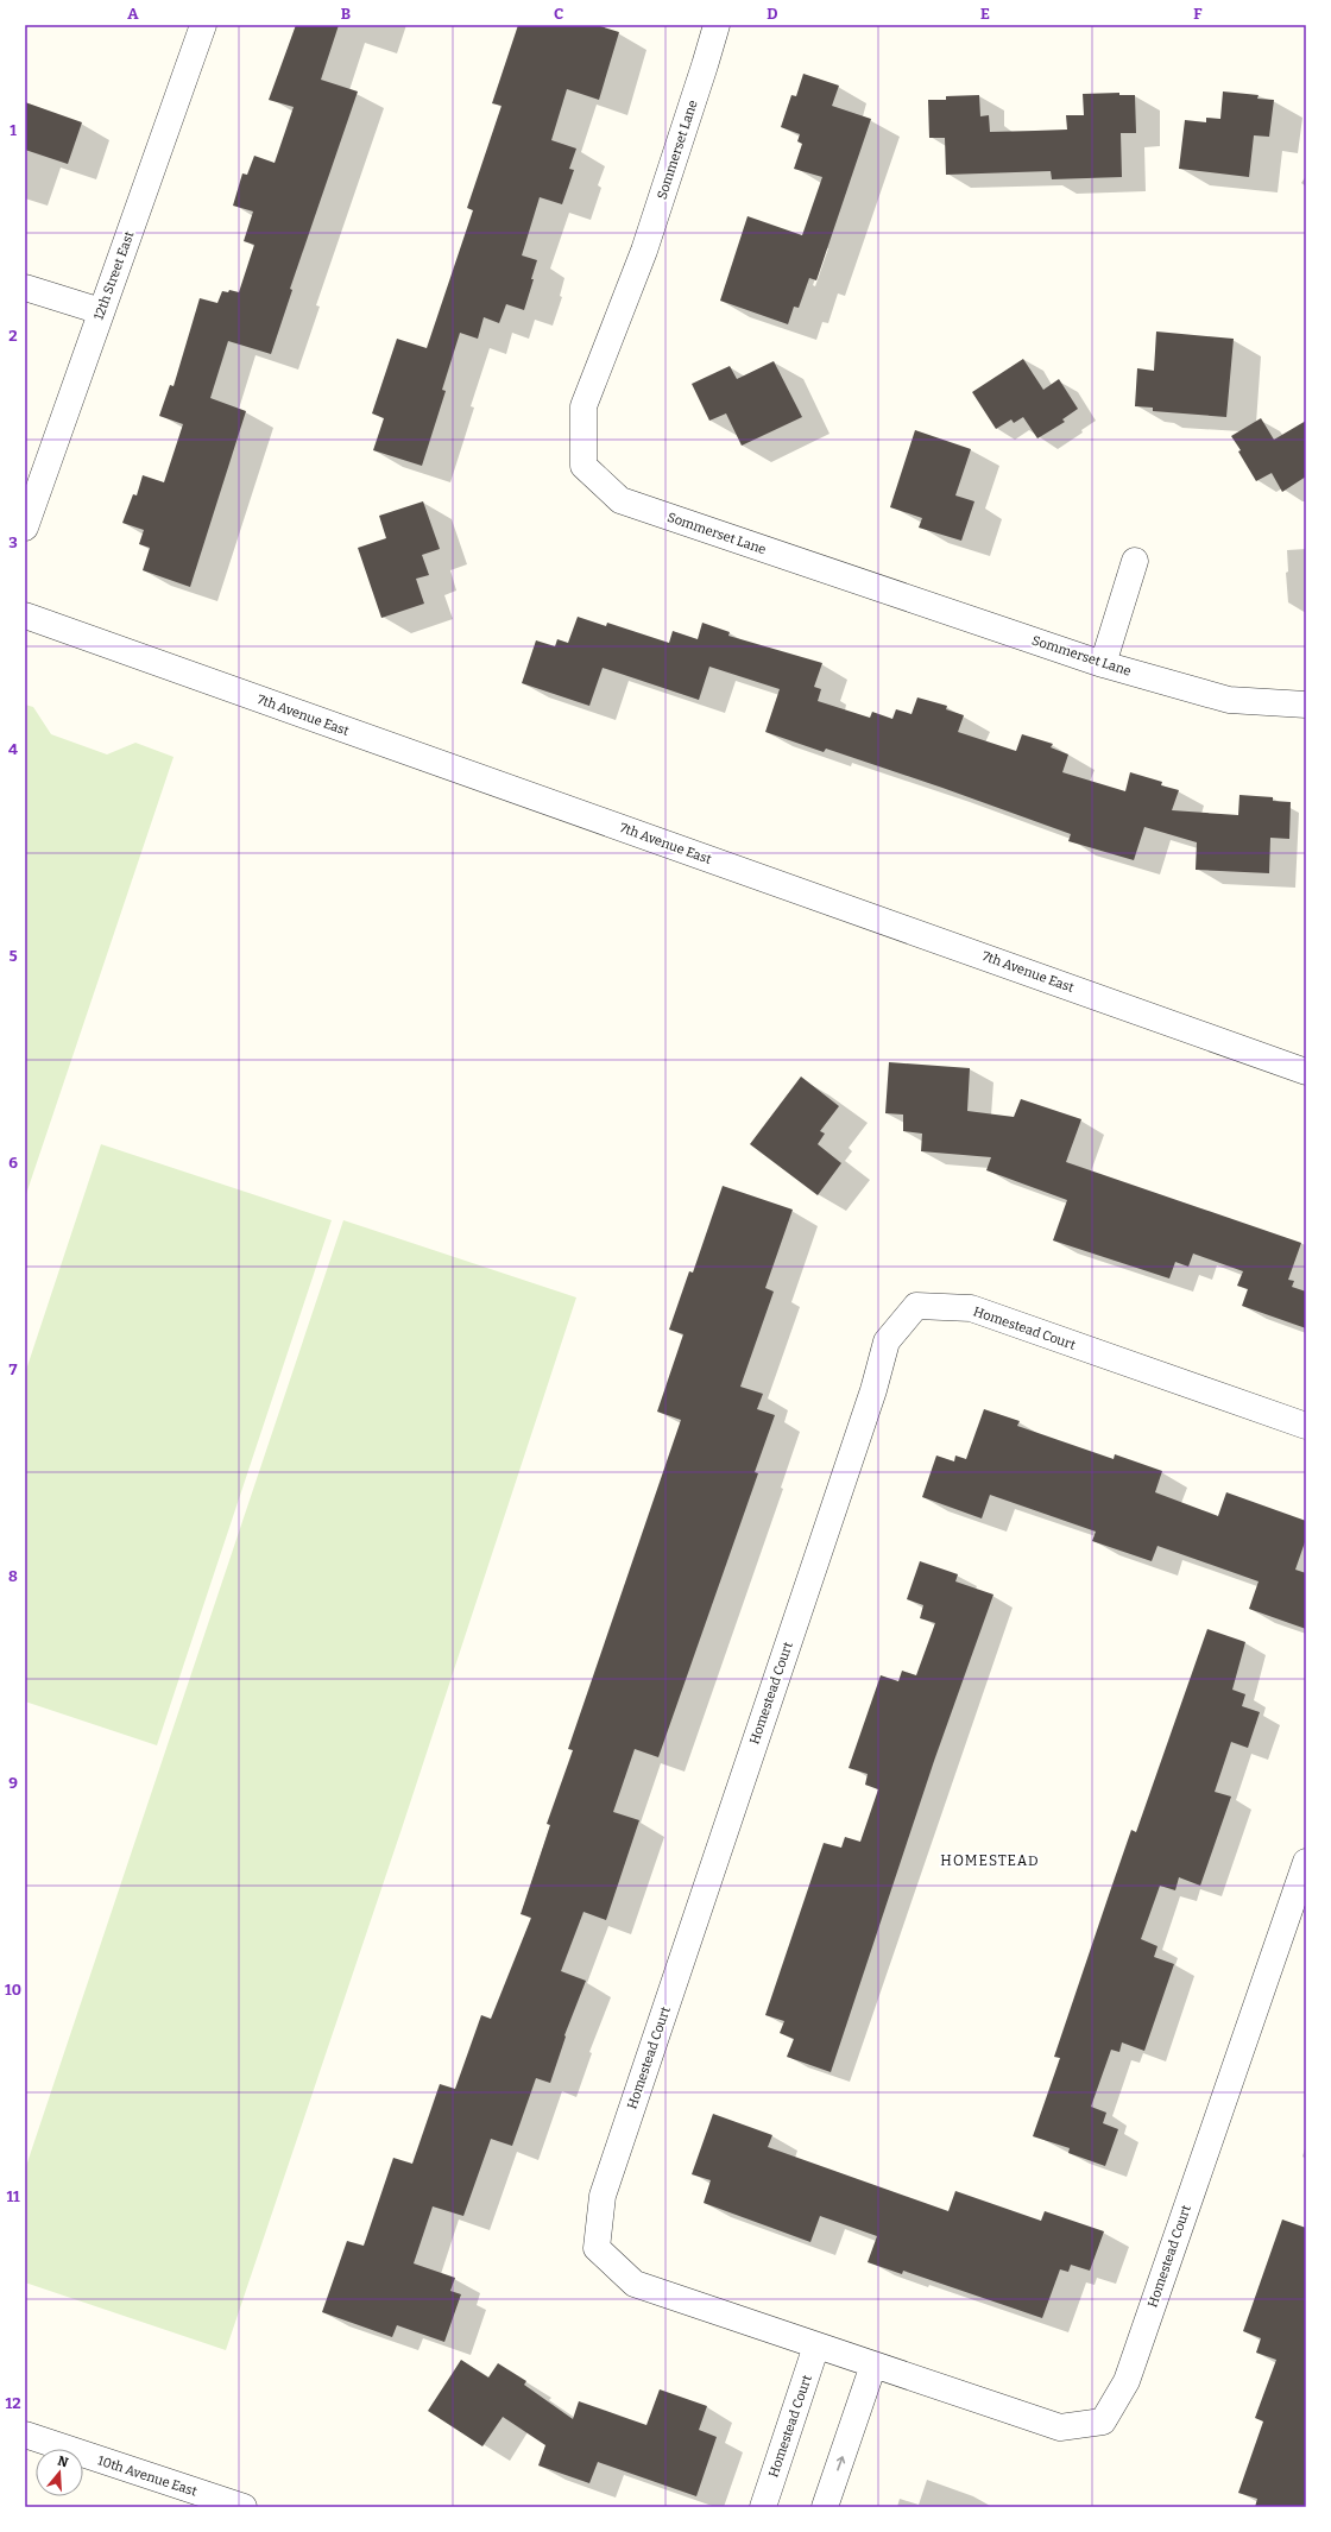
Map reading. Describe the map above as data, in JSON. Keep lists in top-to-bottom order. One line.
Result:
{"streets":{"street":["Sommerset Lane","12th Street East","7th Avenue East","Homestead Court","10th Avenue East"]},"districts":["HOMESTEAD"],"north":"top","grid":{"columns":["A","B","C","D","E","F"],"rows":["1","2","3","4","5","6","7","8","9","10","11","12"]}}
